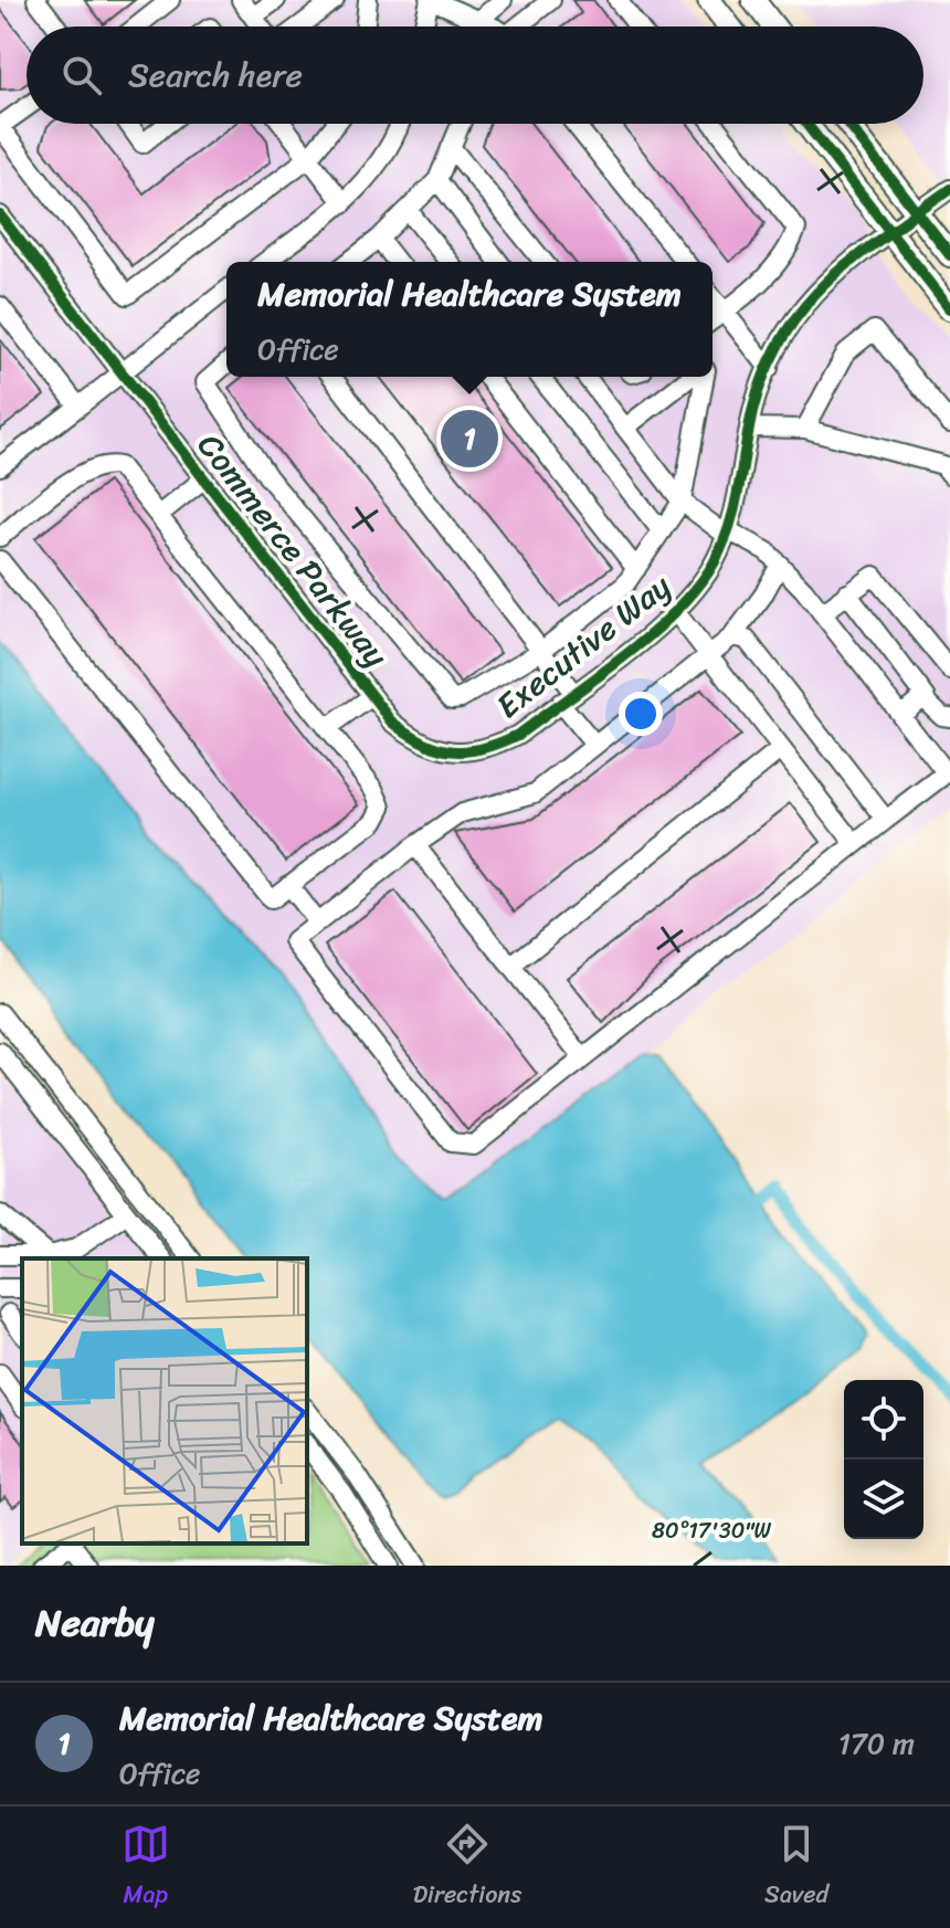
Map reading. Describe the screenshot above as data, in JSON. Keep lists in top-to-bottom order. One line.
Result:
{"streets":{"street":["Commerce Parkway","Executive Way"]},"crossings":[["Commerce Parkway","Executive Way"]],"page":{"search":"Search here","popup":["Memorial Healthcare System","Office"],"pins":"1","heading":"Nearby","list":[{"mark":"1","name":"Memorial Healthcare System","note":"Office","value":"170 m"}],"nav":["Map","Directions","Saved"]},"coordinates":["80°17'30\"W"]}
